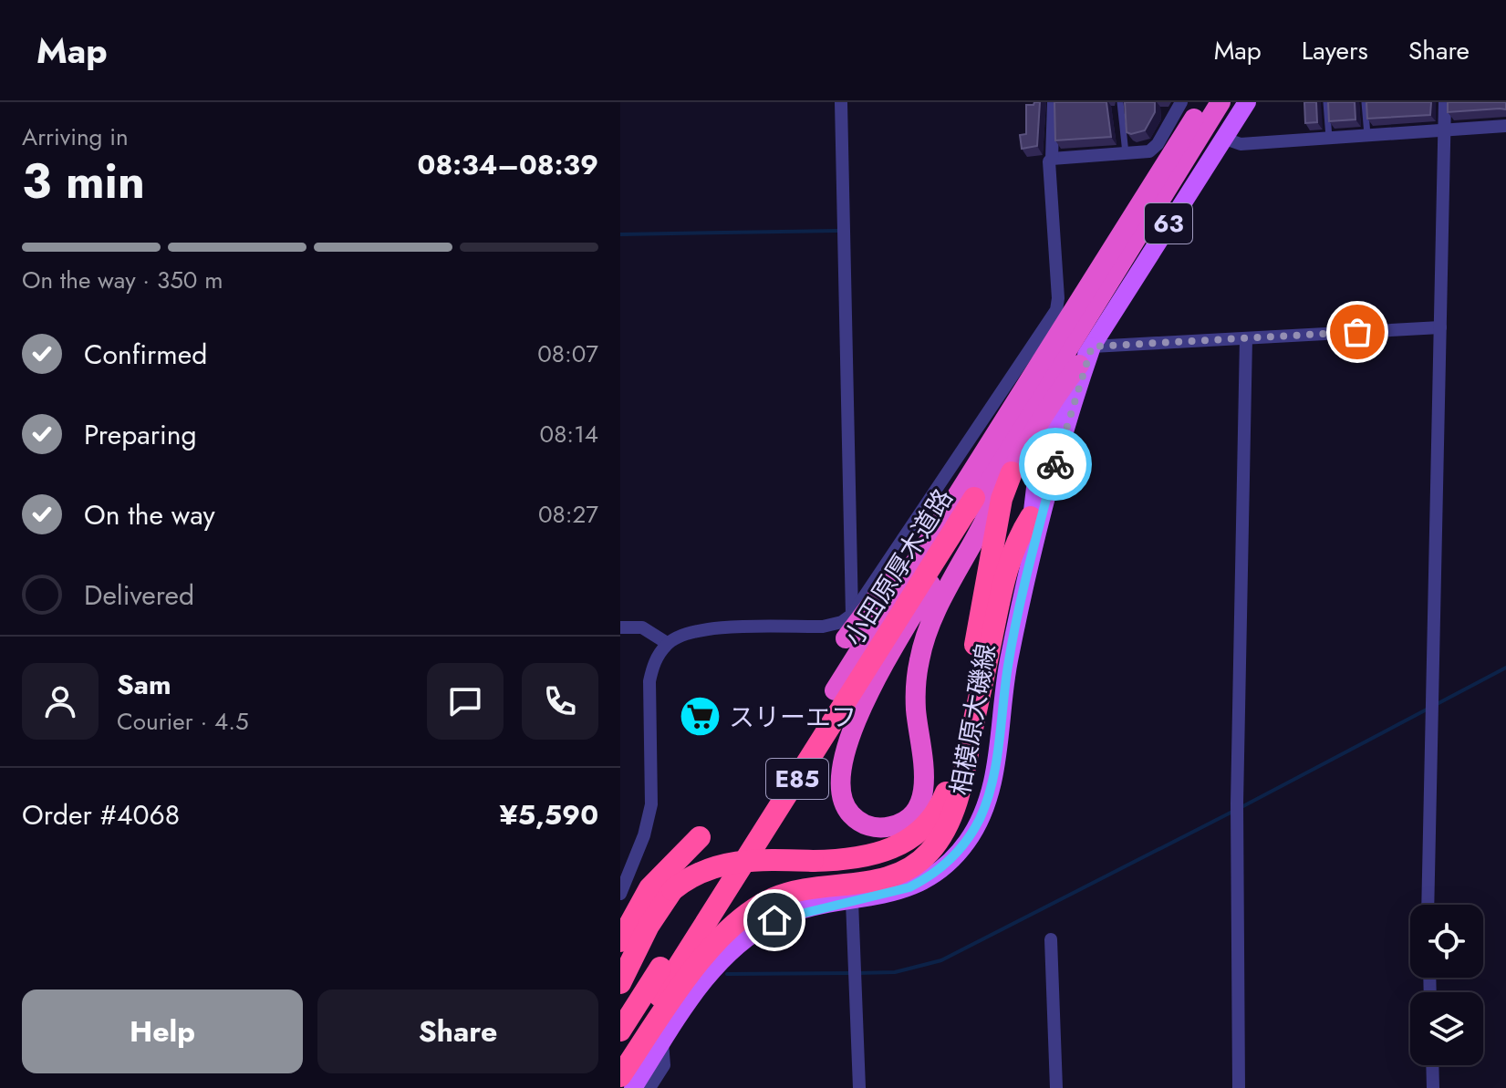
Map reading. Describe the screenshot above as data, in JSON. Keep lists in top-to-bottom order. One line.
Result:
{"streets":{"highway":["小田原厚木道路","E85"],"main road":["63","相模原大磯線"]},"crossings":[["63","相模原大磯線"]],"places":{"supermarket":["スリーエフ"]},"page":{"header":"Map","nav":["Map","Layers","Share"],"heading":["3 min","Arriving in","08:34–08:39"],"panel":["Sam","Courier · 4.5","Order #4068","¥5,590"],"bar":"On the way · 350 m","list":[["Confirmed","08:07"],["Preparing","08:14"],["On the way","08:27"],"Delivered"],"buttons":["Help","Share"]}}
